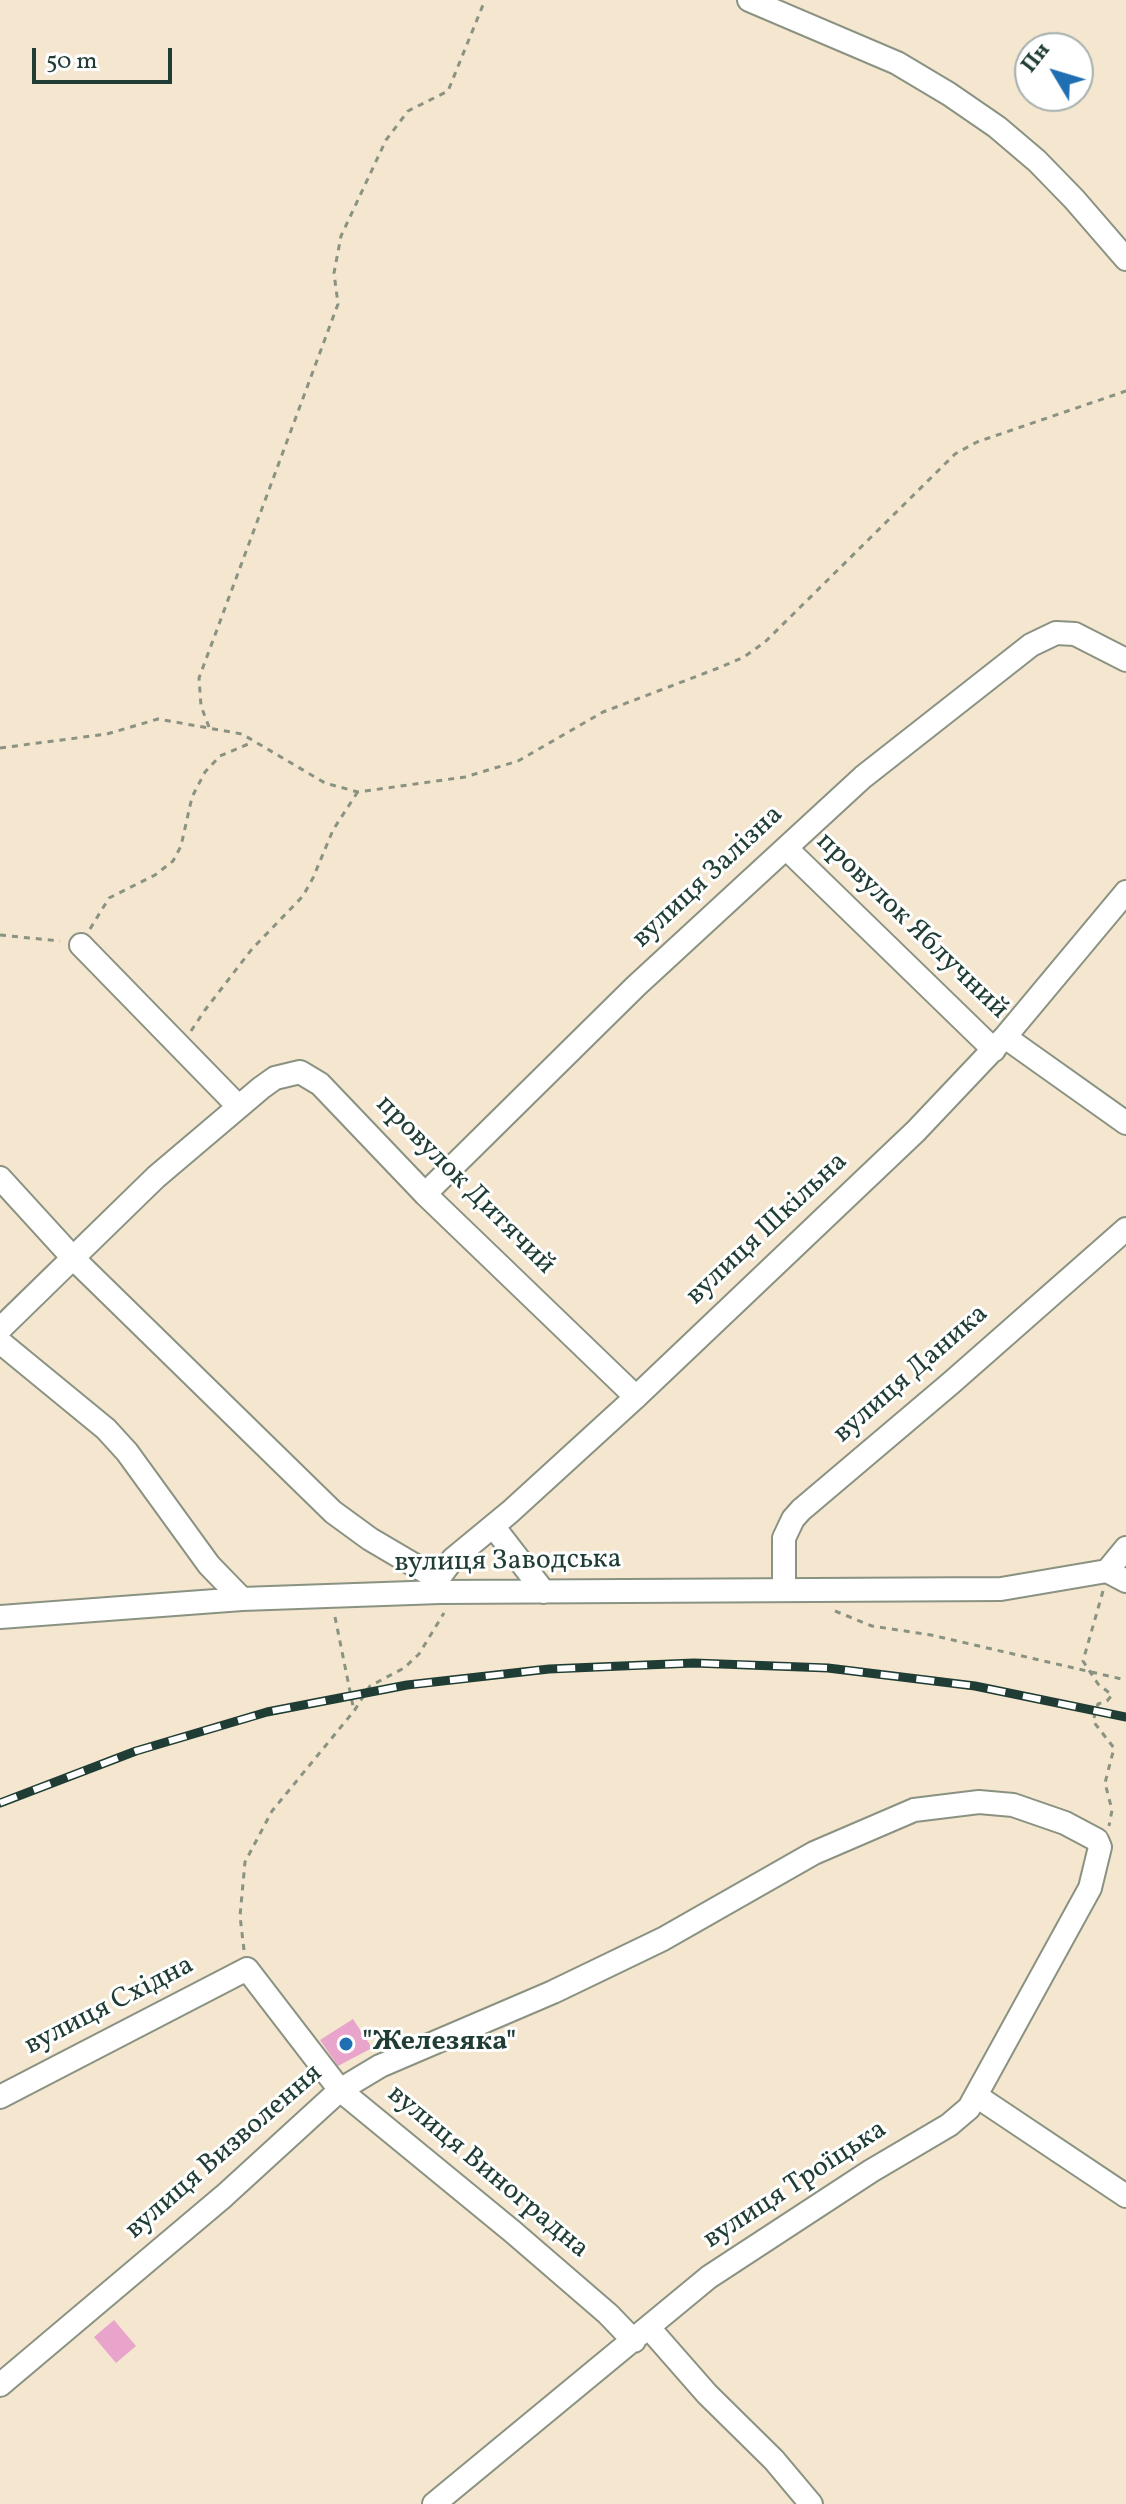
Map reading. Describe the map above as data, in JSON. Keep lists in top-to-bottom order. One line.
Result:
{"streets":{"street":["вулиця Залізна","провулок Яблучний","провулок Дитячий","вулиця Шкільна","вулиця Даника","вулиця Заводська","вулиця Східна","вулиця Визволення","вулиця Виноградна","вулиця Троїцька"]},"crossings":[["вулиця Залізна","провулок Яблучний"],["вулиця Залізна","провулок Дитячий"],["провулок Яблучний","вулиця Шкільна"],["провулок Дитячий","вулиця Шкільна"],["вулиця Шкільна","вулиця Заводська"],["вулиця Даника","вулиця Заводська"],["вулиця Східна","вулиця Виноградна"],["вулиця Визволення","вулиця Виноградна"],["вулиця Визволення","вулиця Троїцька"],["вулиця Виноградна","вулиця Троїцька"]],"places":["\"Железяка\""],"scale_bar":"50 m","north":"top left"}
